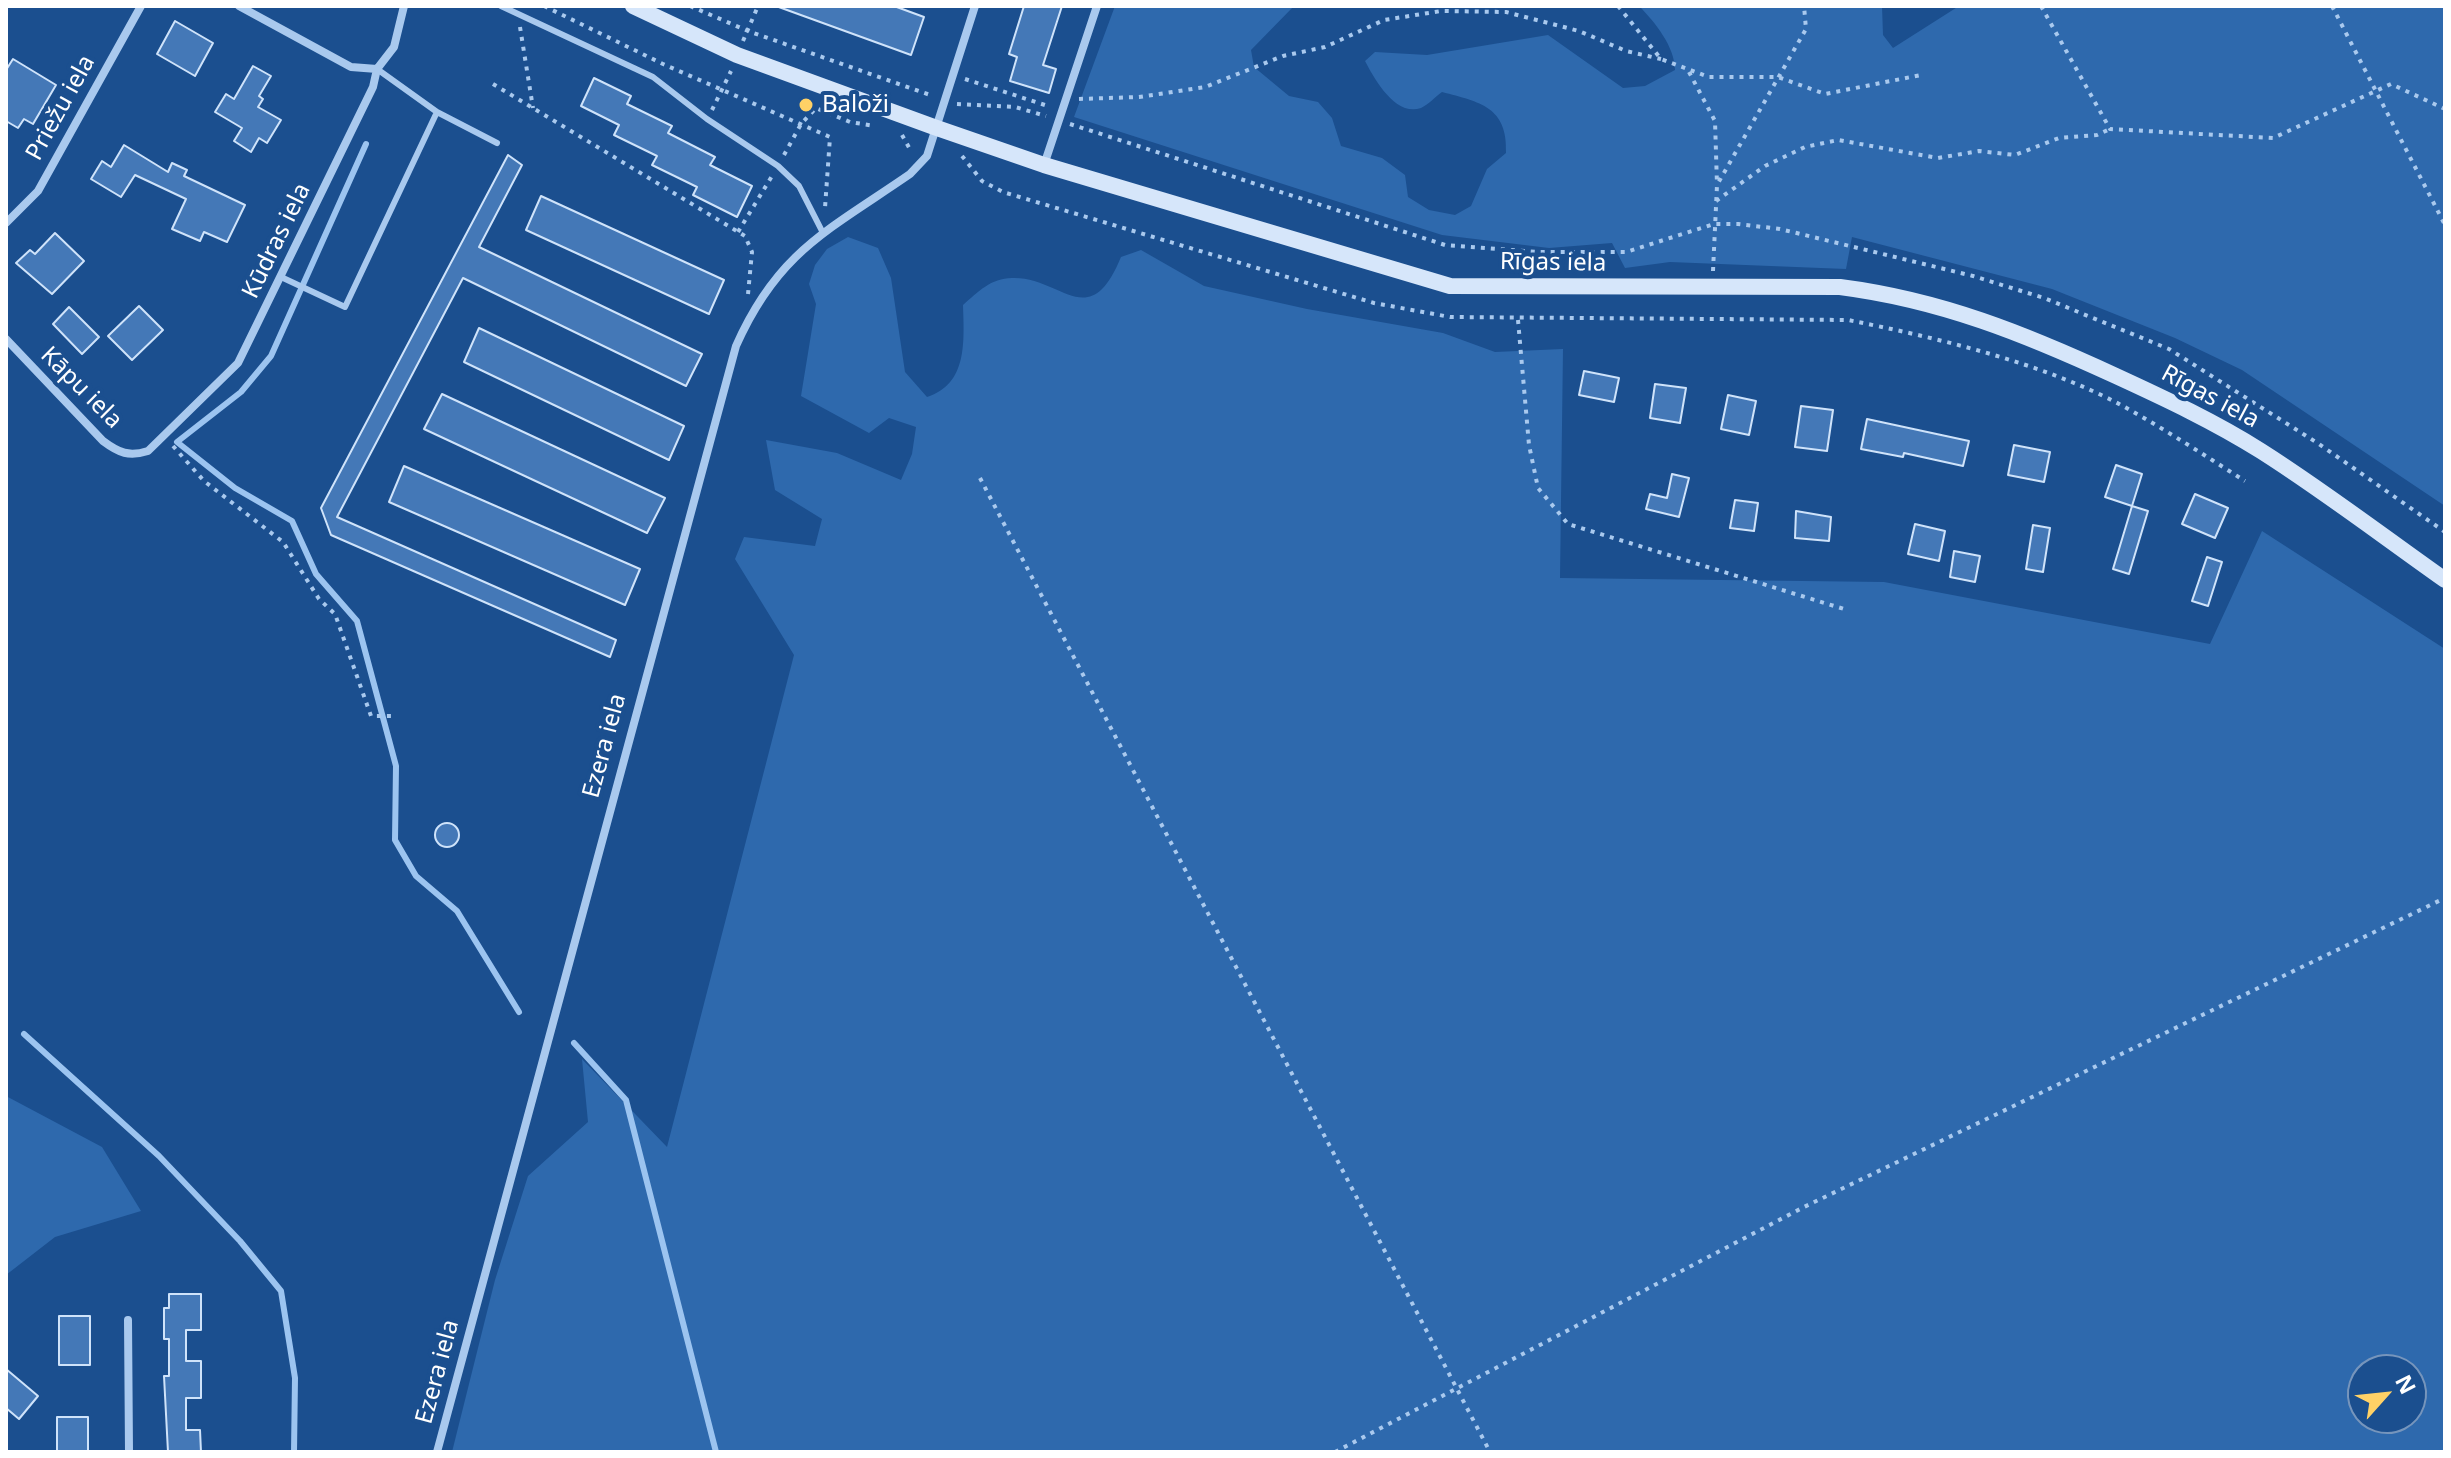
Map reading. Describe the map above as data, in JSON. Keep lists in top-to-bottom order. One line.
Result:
{"streets":{"main road":["Rīgas iela"],"street":["Priežu iela","Kūdras iela","Kāpu iela","Ezera iela"]},"crossings":[["Kūdras iela","Kāpu iela"],["Rīgas iela","Ezera iela"]],"places":["Baloži"],"north":"top right"}
